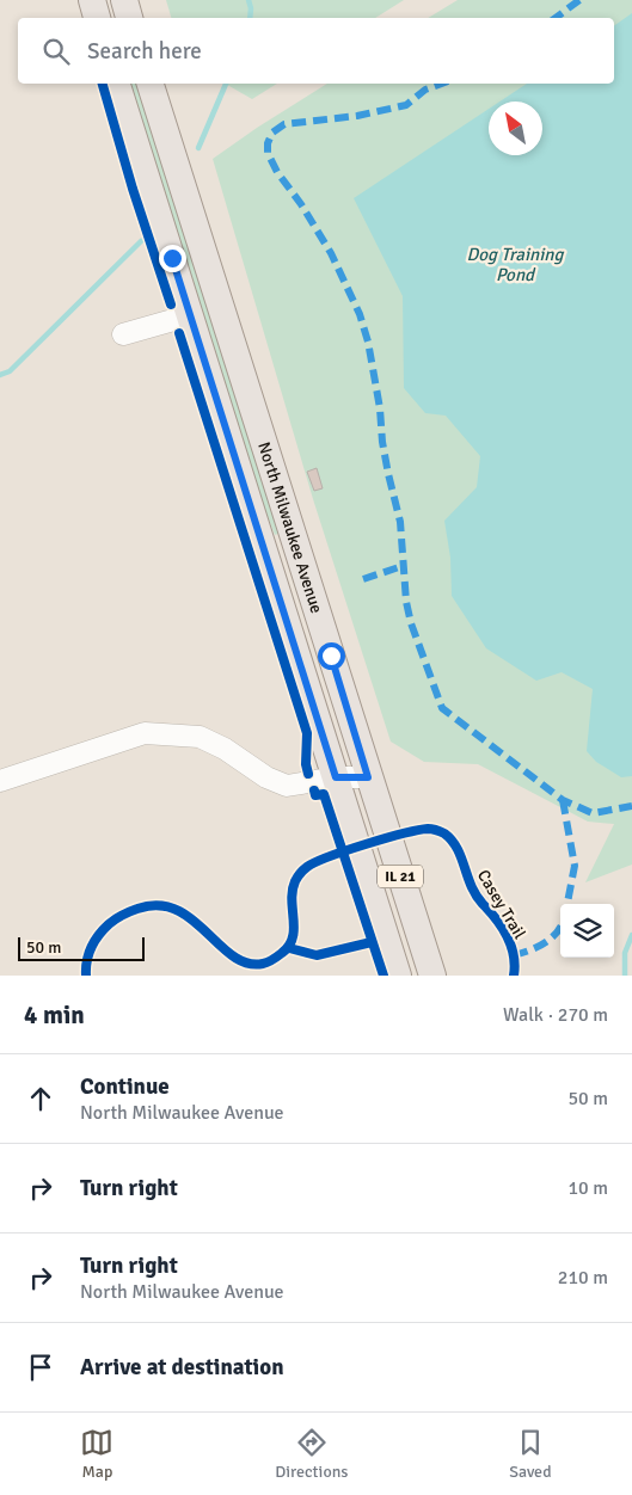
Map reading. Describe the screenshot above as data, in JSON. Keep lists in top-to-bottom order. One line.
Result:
{"streets":{"main road":["North Milwaukee Avenue","IL 21"],"cycle path":["Casey Trail"]},"water":["Dog Training Pond"],"scale_bar":"50 m","north":"top left","page":{"search":"Search here","scale":"50 m","heading":["4 min","Walk · 270 m"],"list":[["Continue","North Milwaukee Avenue","50 m"],["Turn right","10 m"],["Turn right","North Milwaukee Avenue","210 m"],"Arrive at destination"],"nav":["Map","Directions","Saved"]}}
